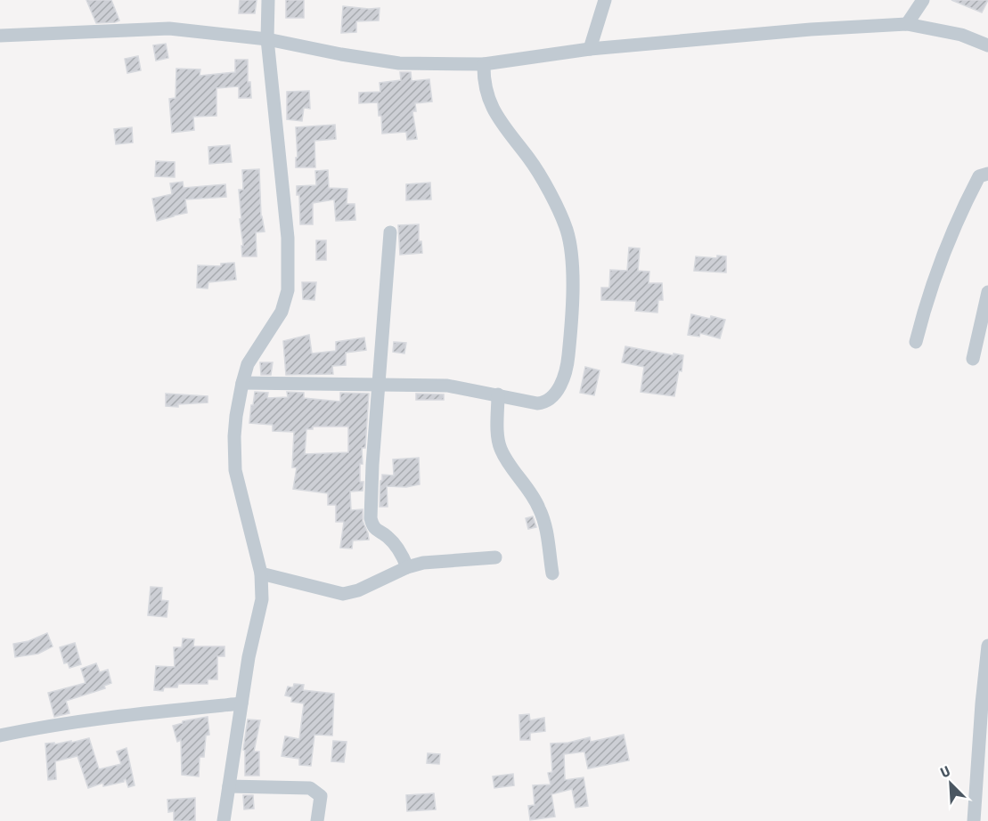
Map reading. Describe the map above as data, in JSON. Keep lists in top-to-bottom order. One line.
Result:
{"north":"top left"}
